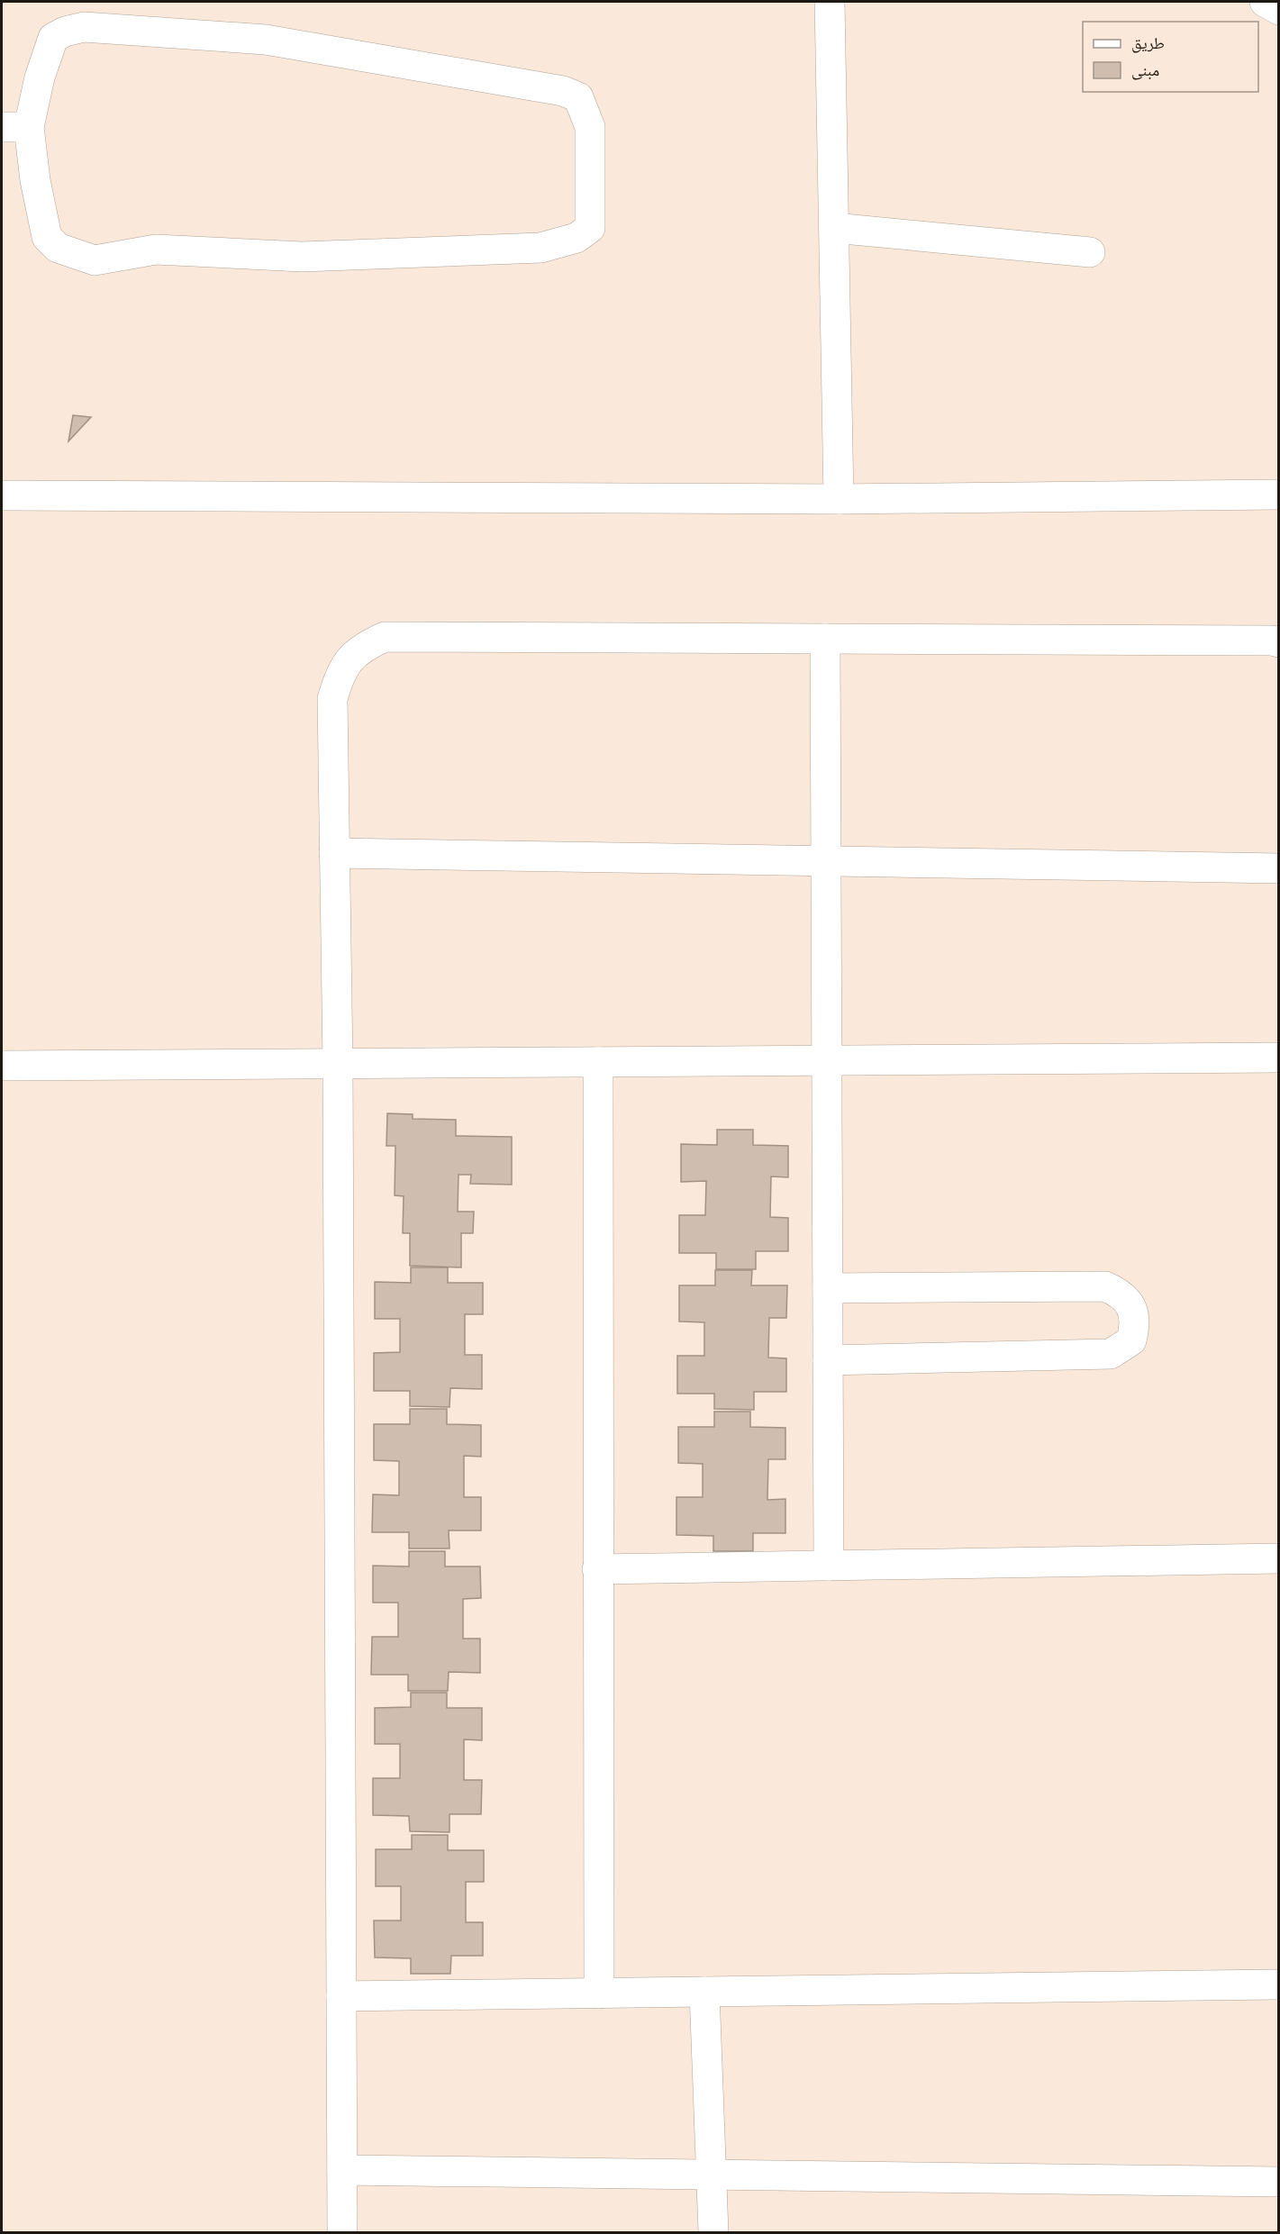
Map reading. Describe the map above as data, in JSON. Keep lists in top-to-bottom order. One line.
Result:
{"legend":["طريق","مبنى"]}
